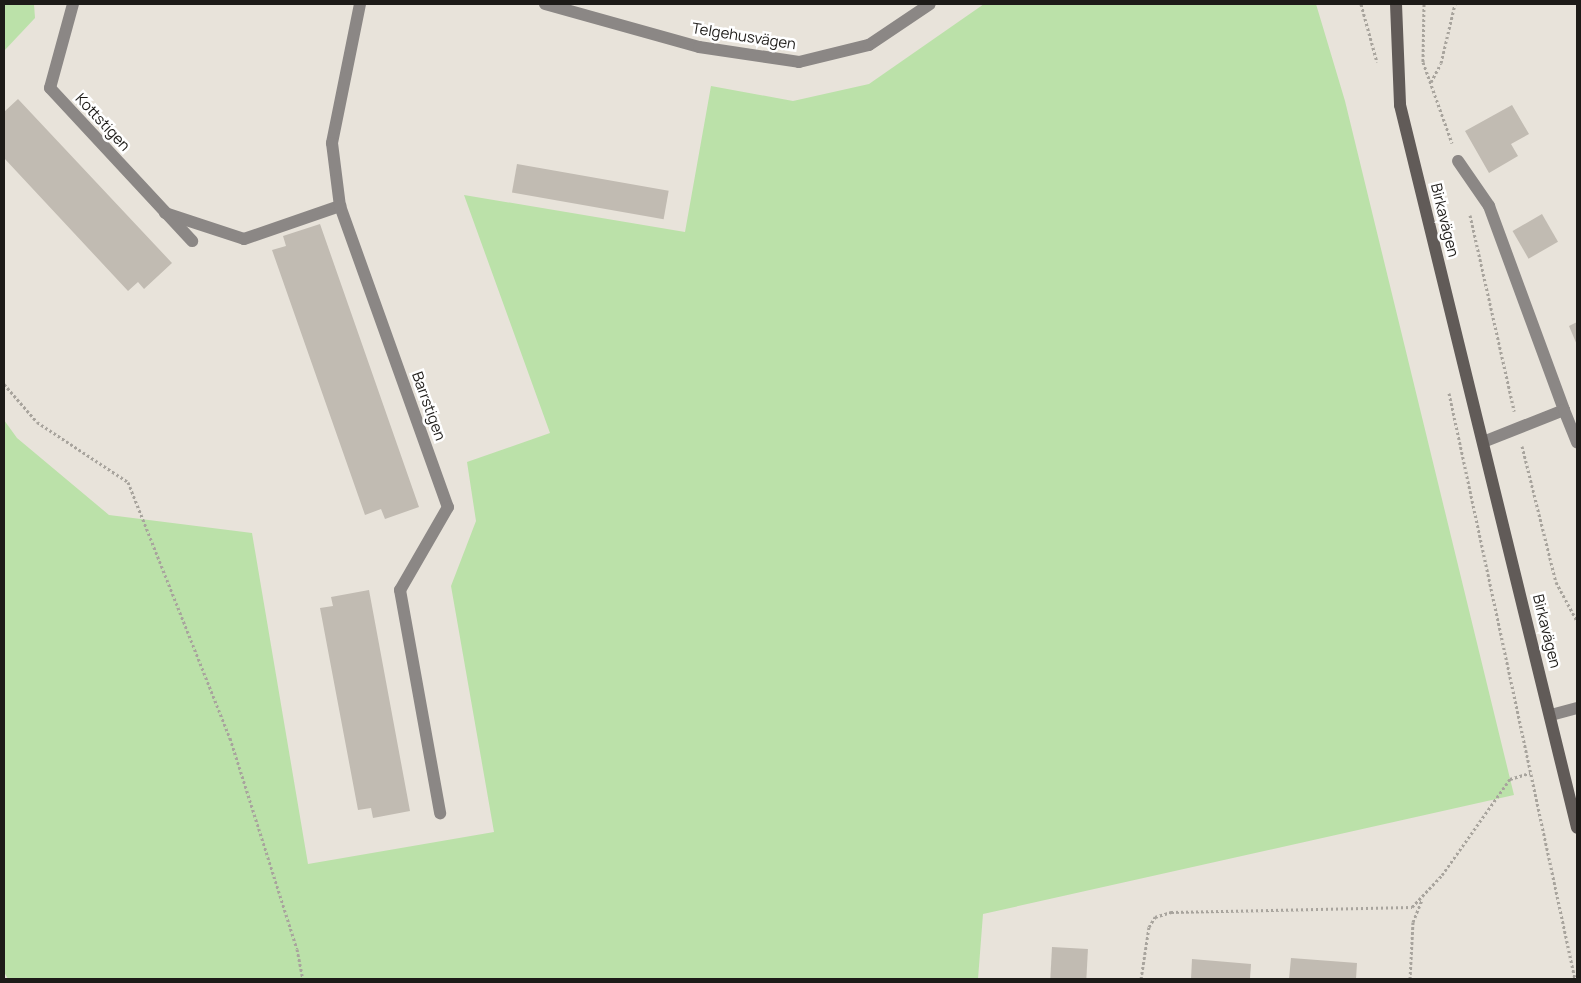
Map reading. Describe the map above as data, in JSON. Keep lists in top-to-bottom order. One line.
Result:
{"streets":{"street":["Telgehusvägen","Kottstigen","Birkavägen","Barrstigen"]}}
